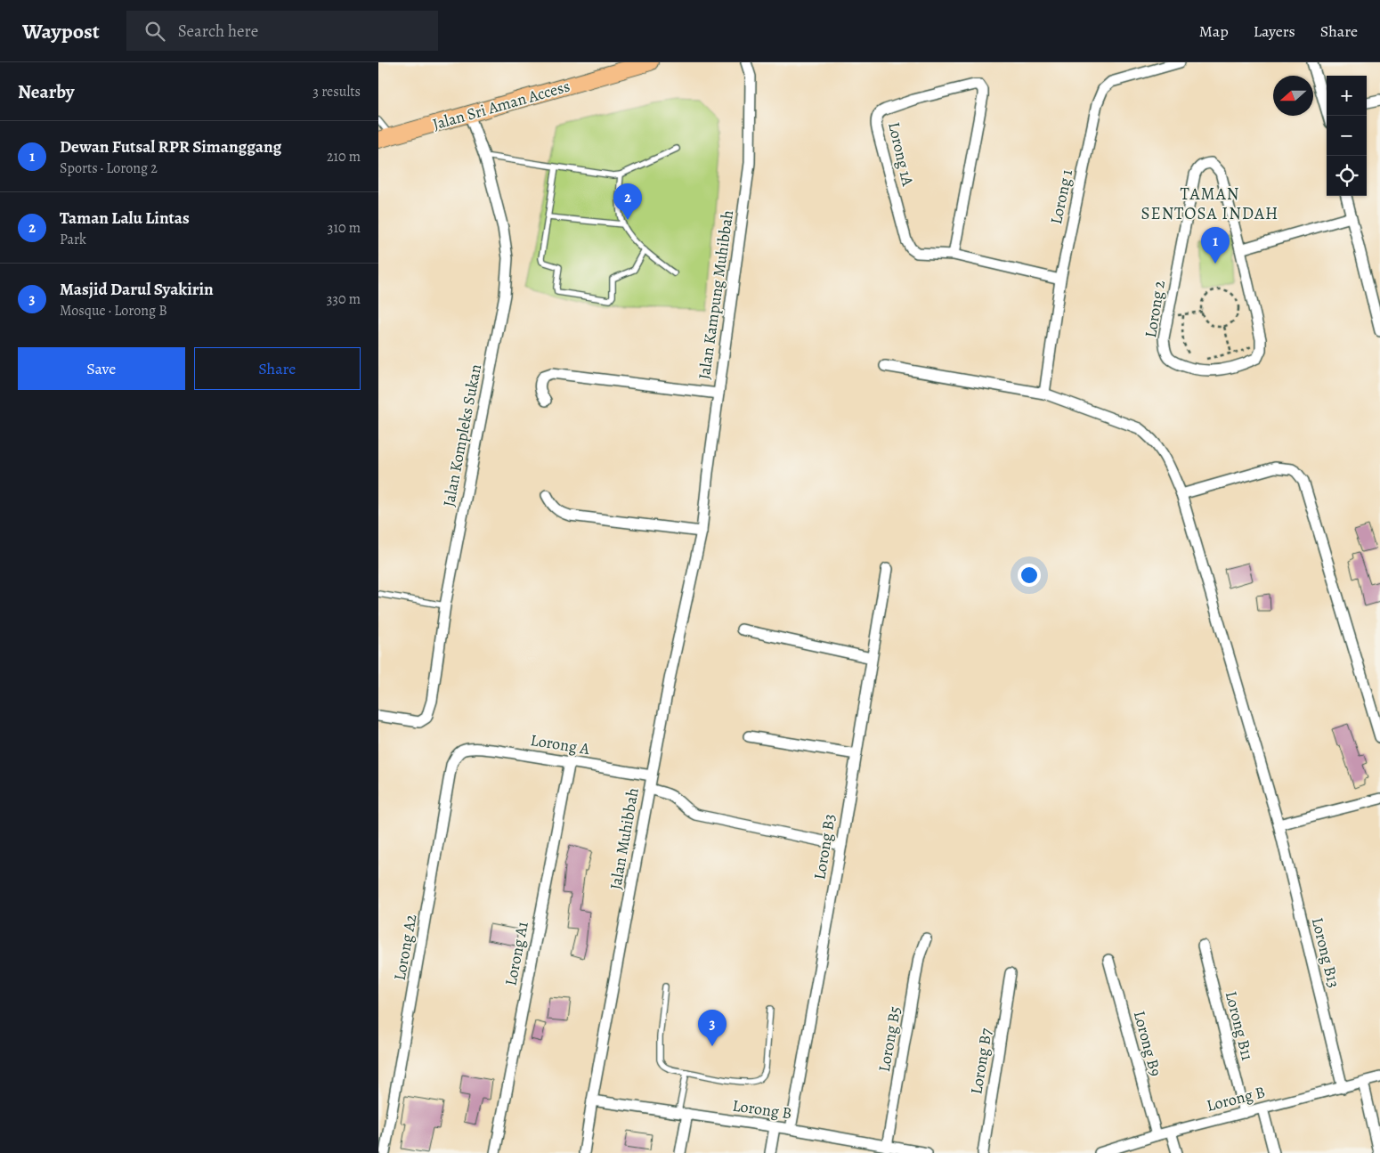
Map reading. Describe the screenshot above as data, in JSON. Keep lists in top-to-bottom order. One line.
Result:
{"streets":{"main road":["Jalan Sri Aman Access"],"street":["Lorong 1A","Lorong 1","Jalan Kampung Muhibbah","Lorong 2","Jalan Kompleks Sukan","Lorong A","Jalan Muhibbah","Lorong B3","Lorong A2","Lorong B13","Lorong A1","Lorong B11","Lorong B5","Lorong B9","Lorong B7","Lorong B"]},"crossings":[["Jalan Sri Aman Access","Jalan Kompleks Sukan"],["Lorong 1A","Lorong 1"],["Lorong 1","Lorong B13"],["Jalan Kampung Muhibbah","Jalan Muhibbah"],["Lorong A","Jalan Muhibbah"],["Lorong A","Lorong A2"],["Lorong A","Lorong A1"],["Jalan Muhibbah","Lorong B"],["Lorong B3","Lorong B"],["Lorong B13","Lorong B"],["Lorong B11","Lorong B"],["Lorong B5","Lorong B"],["Lorong B9","Lorong B"]],"districts":["TAMAN SENTOSA INDAH"],"north":"left","page":{"header":"Waypost","search":"Search here","nav":["Map","Layers","Share"],"heading":["Nearby","3 results"],"map_buttons":["+","−"],"list":[{"mark":"1","name":"Dewan Futsal RPR Simanggang","note":"Sports · Lorong 2","value":"210 m"},{"mark":"2","name":"Taman Lalu Lintas","note":"Park","value":"310 m"},{"mark":"3","name":"Masjid Darul Syakirin","note":"Mosque · Lorong B","value":"330 m"}],"pins":["2","1","3"],"buttons":["Save","Share"]}}
